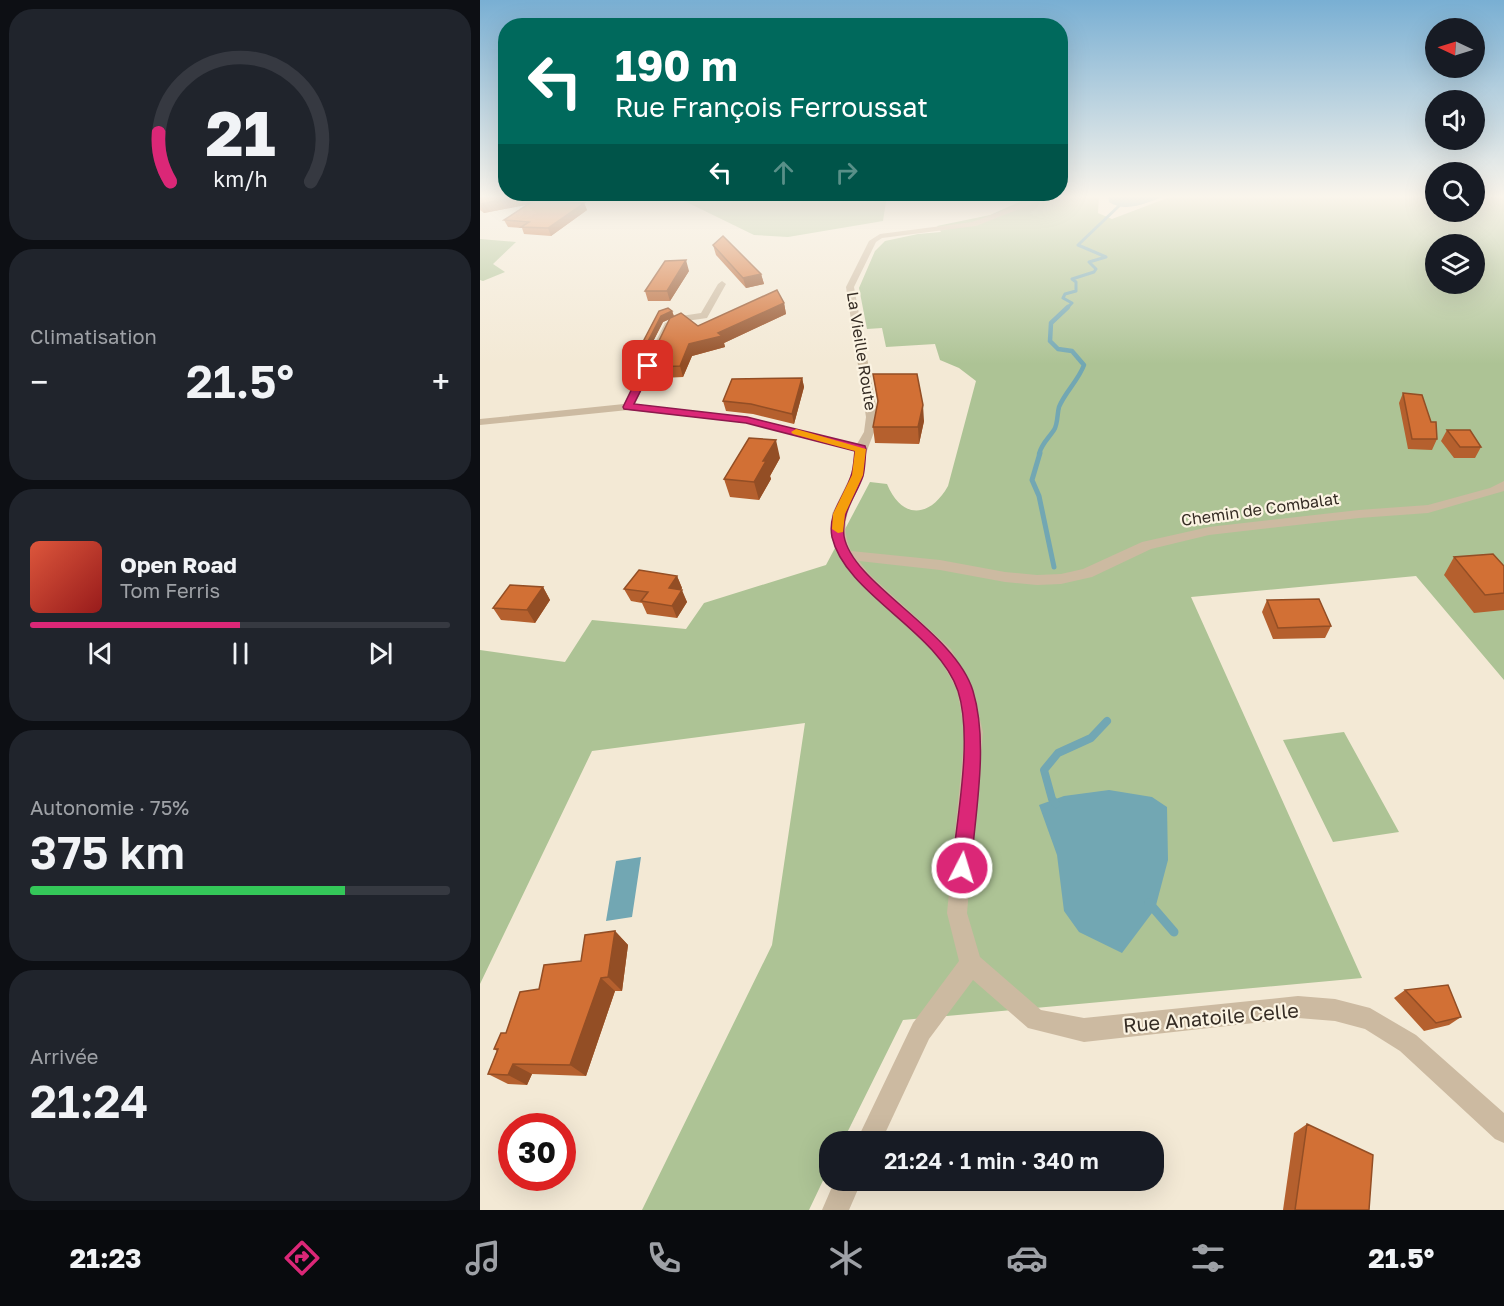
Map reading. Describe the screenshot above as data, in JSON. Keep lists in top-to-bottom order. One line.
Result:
{"streets":{"street":["La Vieille Route","Chemin de Combalat","Rue Anatoile Celle"]},"crossings":[["La Vieille Route","Chemin de Combalat"],["La Vieille Route","Rue Anatoile Celle"]],"north":"left","page":{"turn":["190 m","Rue François Ferroussat"],"tile":["Climatisation",["Autonomie · 75%","375 km"],["Arrivée","21:24"]],"heat":["−","21.5°","+"],"song":["Open Road","Tom Ferris"],"limit":"30","trip":"21:24 · 1 min · 340 m","tabs":["21:23","21.5°"],"gauge":["21","km/h"]}}
